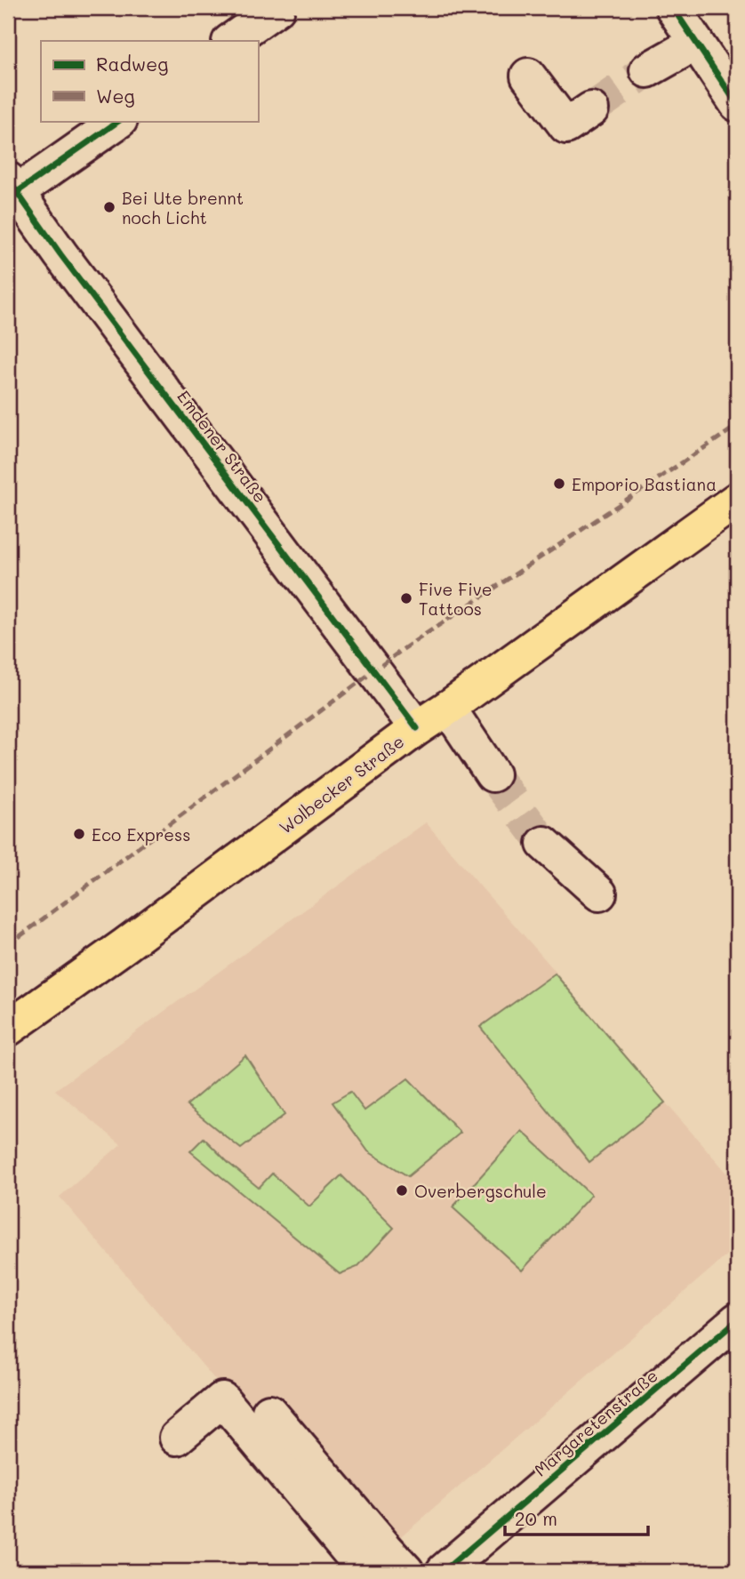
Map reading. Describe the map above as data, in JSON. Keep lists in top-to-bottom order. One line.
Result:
{"streets":{"main road":["Wolbecker Straße"],"street":["Emdener Straße","Margaretenstraße"]},"crossings":[["Emdener Straße","Wolbecker Straße"]],"places":["Bei Ute brennt noch Licht","Emporio Bastiana","Five Five Tattoos","Eco Express","Overbergschule"],"legend":["Radweg","Weg"],"scale_bar":"20 m"}
